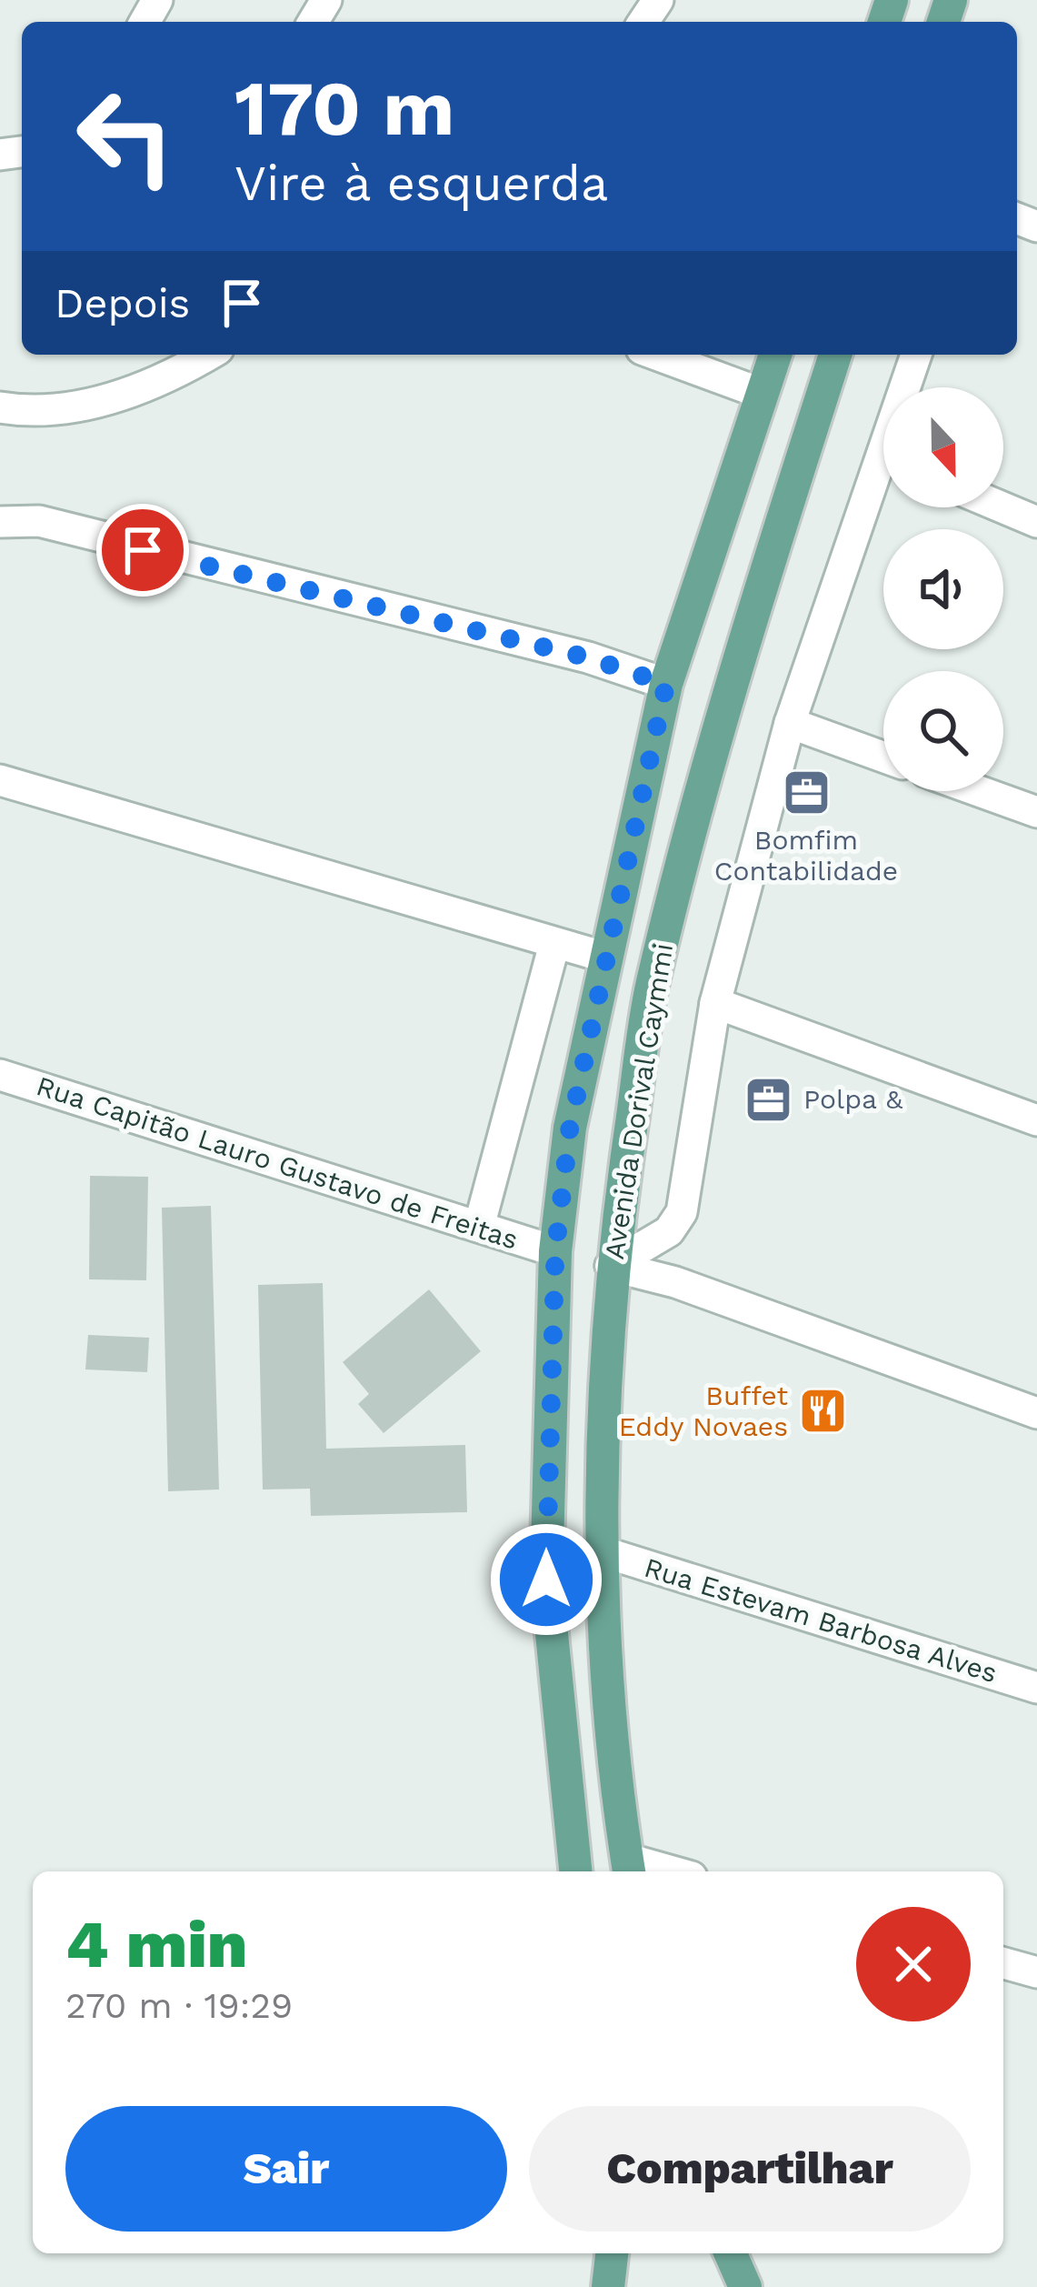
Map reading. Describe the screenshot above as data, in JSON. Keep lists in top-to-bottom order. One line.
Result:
{"streets":{"main road":["Avenida Dorival Caymmi"],"street":["Rua Capitão Lauro Gustavo de Freitas","Rua Estevam Barbosa Alves"]},"crossings":[["Avenida Dorival Caymmi","Rua Capitão Lauro Gustavo de Freitas"],["Avenida Dorival Caymmi","Rua Estevam Barbosa Alves"]],"places":{"office":["Bomfim Contabilidade","Polpa &"],"restaurant":["Buffet Eddy Novaes"]},"north":"bottom","page":{"turn":["170 m","Vire à esquerda"],"then":"Depois","heading":["4 min","270 m · 19:29"],"buttons":["Sair","Compartilhar"]}}
